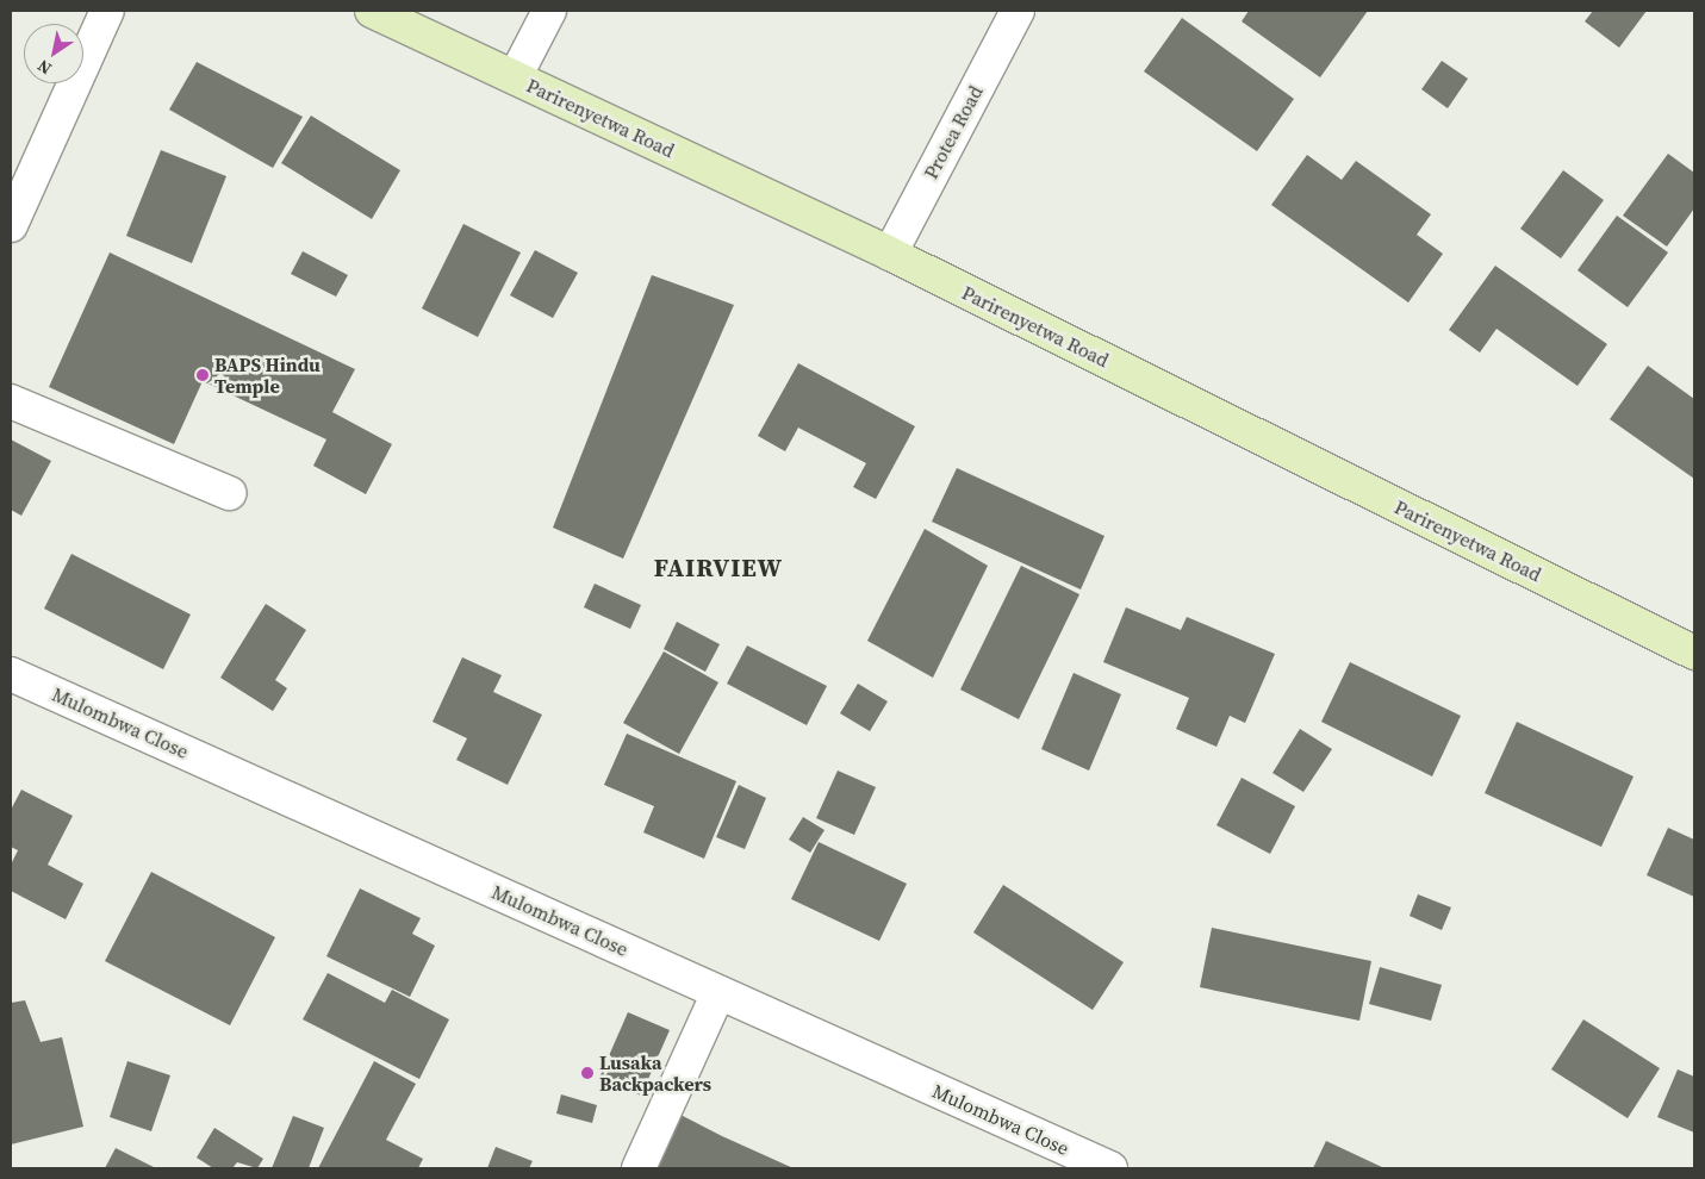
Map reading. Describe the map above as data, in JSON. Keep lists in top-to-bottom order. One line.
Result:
{"streets":{"main road":["Parirenyetwa Road"],"street":["Protea Road","Mulombwa Close"]},"crossings":[["Parirenyetwa Road","Protea Road"]],"districts":["FAIRVIEW"],"places":["BAPS Hindu Temple","Lusaka Backpackers"],"north":"bottom left"}
